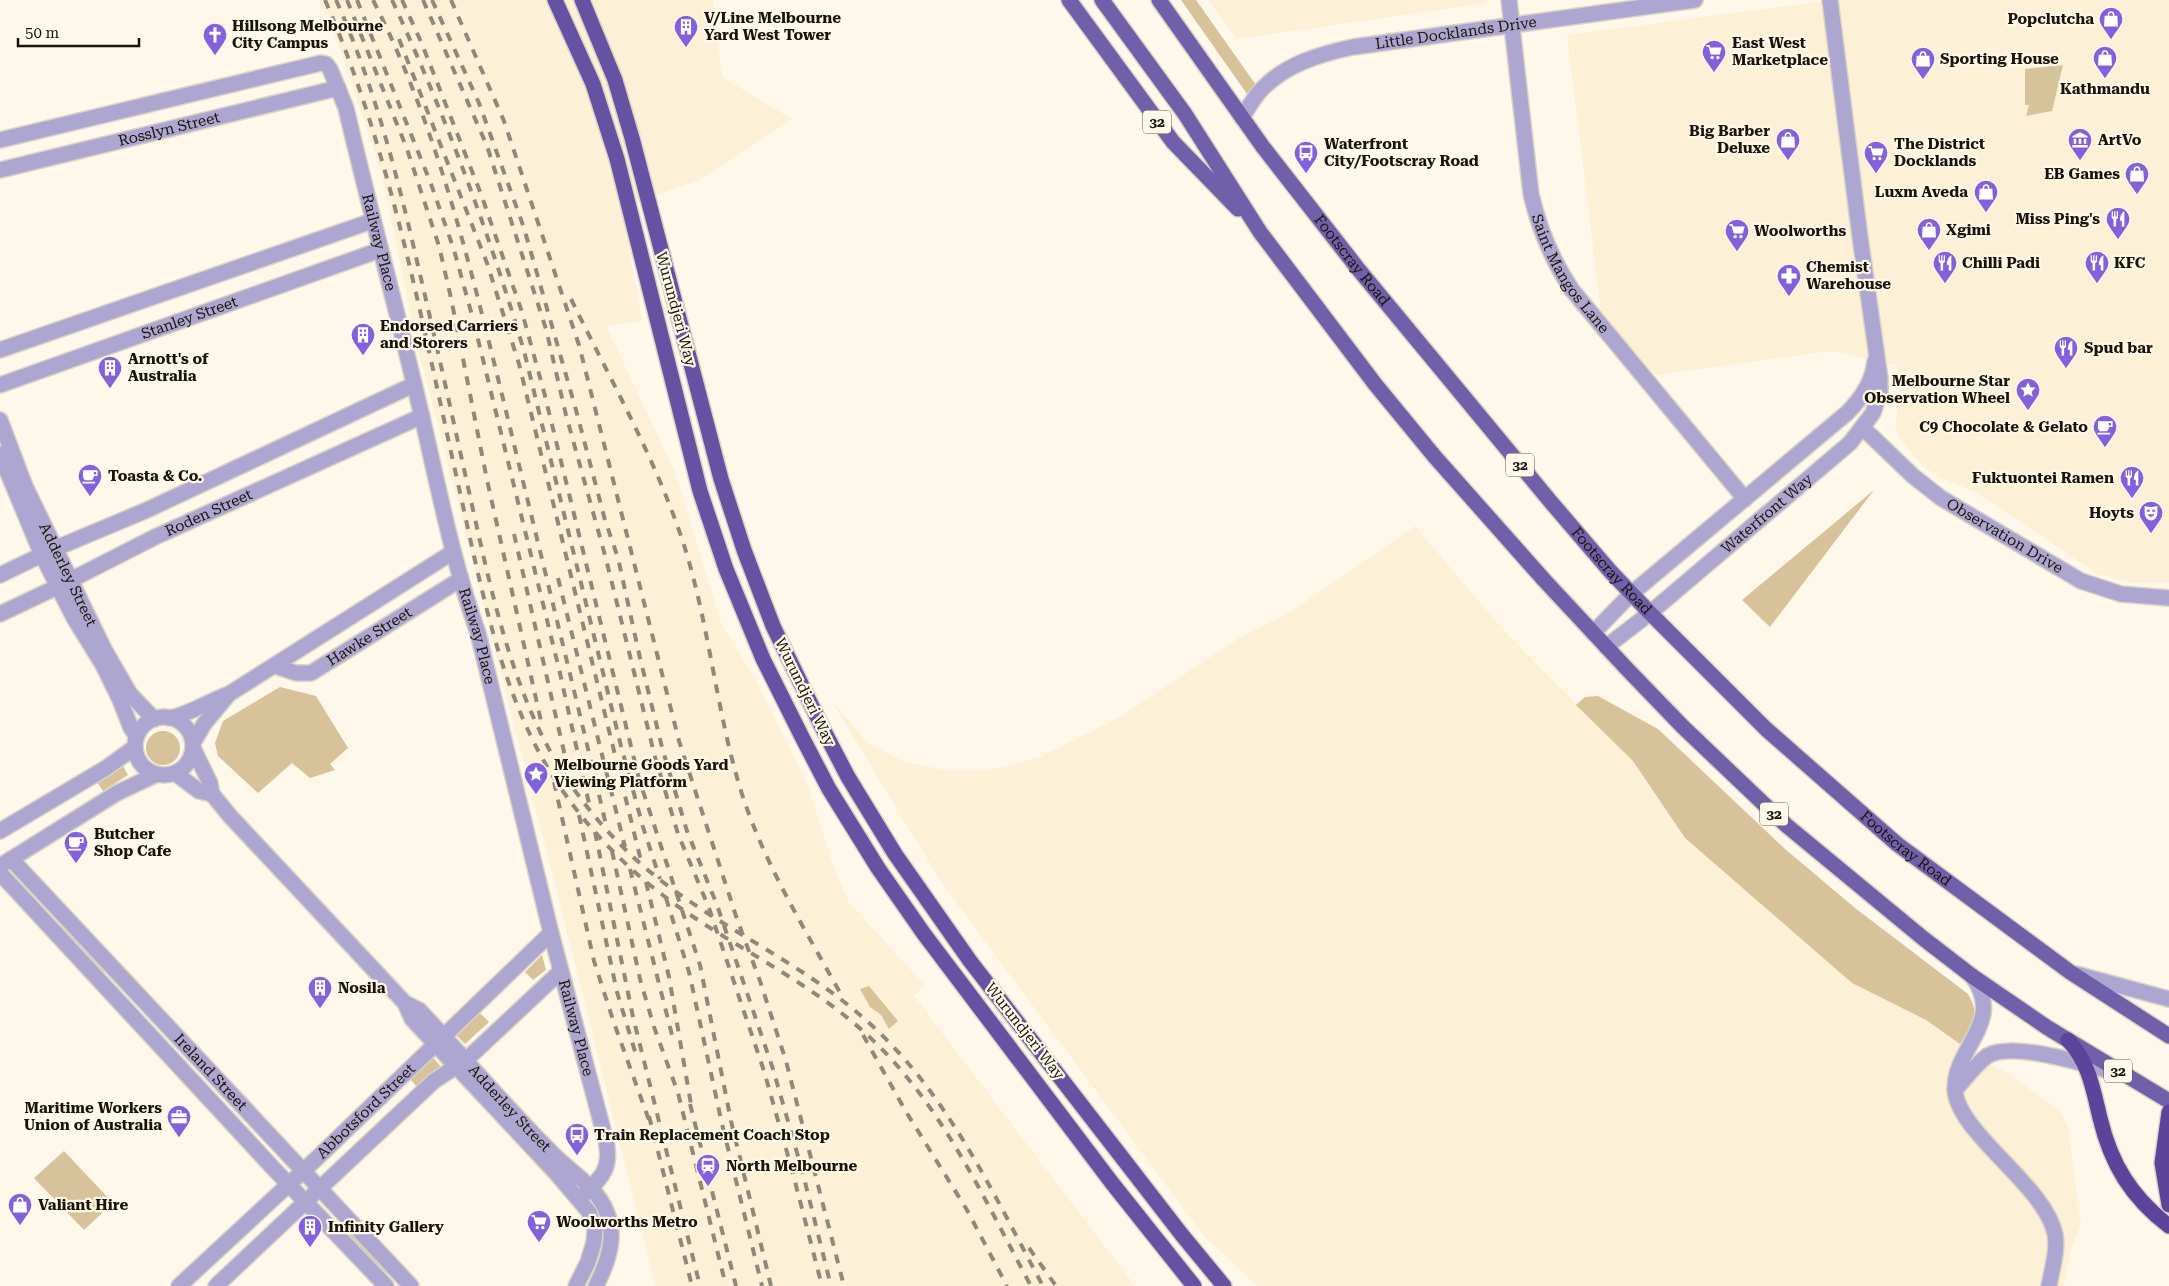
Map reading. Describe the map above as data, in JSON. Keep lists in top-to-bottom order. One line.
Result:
{"streets":{"highway":["Wurundjeri Way"],"main road":["32","Footscray Road"],"street":["Little Docklands Drive","Rosslyn Street","Railway Place","Saint Mangos Lane","Stanley Street","Roden Street","Waterfront Way","Observation Drive","Adderley Street","Hawke Street","Ireland Street","Abbotsford Street"]},"crossings":[["Little Docklands Drive","Footscray Road"],["Little Docklands Drive","Saint Mangos Lane"],["32","Waterfront Way"],["Rosslyn Street","Railway Place"],["Railway Place","Stanley Street"],["Railway Place","Roden Street"],["Railway Place","Adderley Street"],["Railway Place","Hawke Street"],["Railway Place","Abbotsford Street"],["Footscray Road","Waterfront Way"],["Saint Mangos Lane","Waterfront Way"],["Roden Street","Adderley Street"],["Waterfront Way","Observation Drive"],["Adderley Street","Hawke Street"],["Adderley Street","Abbotsford Street"],["Ireland Street","Abbotsford Street"]],"places":{"shop":["Popclutcha","Kathmandu","Sporting House","Big Barber Deluxe","EB Games","Luxm Aveda","Xgimi","Valiant Hire"],"building":["V/Line Melbourne Yard West Tower","Endorsed Carriers and Storers","Arnott's of Australia","Nosila","Infinity Gallery"],"church":["Hillsong Melbourne City Campus"],"supermarket":["East West Marketplace","The District Docklands","Woolworths","Woolworths Metro"],"museum":["ArtVo"],"bus stop":["Waterfront City/Footscray Road","Train Replacement Coach Stop"],"restaurant":["Miss Ping's","Chilli Padi","KFC","Spud bar","Fuktuontei Ramen"],"pharmacy":["Chemist Warehouse"],"place":["Melbourne Star Observation Wheel","Melbourne Goods Yard Viewing Platform"],"cafe":["C9 Chocolate & Gelato","Toasta & Co.","Butcher Shop Cafe"],"theatre":["Hoyts"],"office":["Maritime Workers Union of Australia"],"station":["North Melbourne"]},"scale_bar":"50 m"}
